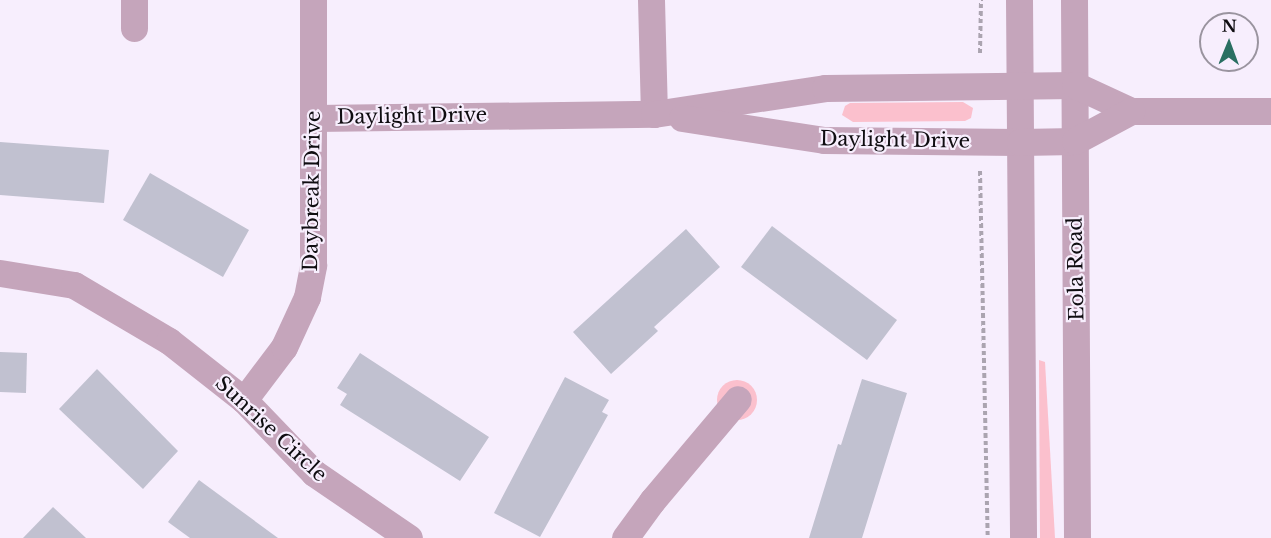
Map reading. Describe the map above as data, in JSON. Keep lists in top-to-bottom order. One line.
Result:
{"streets":{"street":["Daylight Drive","Daybreak Drive","Eola Road","Sunrise Circle"]},"crossings":[["Daylight Drive","Daybreak Drive"],["Daylight Drive","Eola Road"],["Daybreak Drive","Sunrise Circle"]],"north":"top"}
